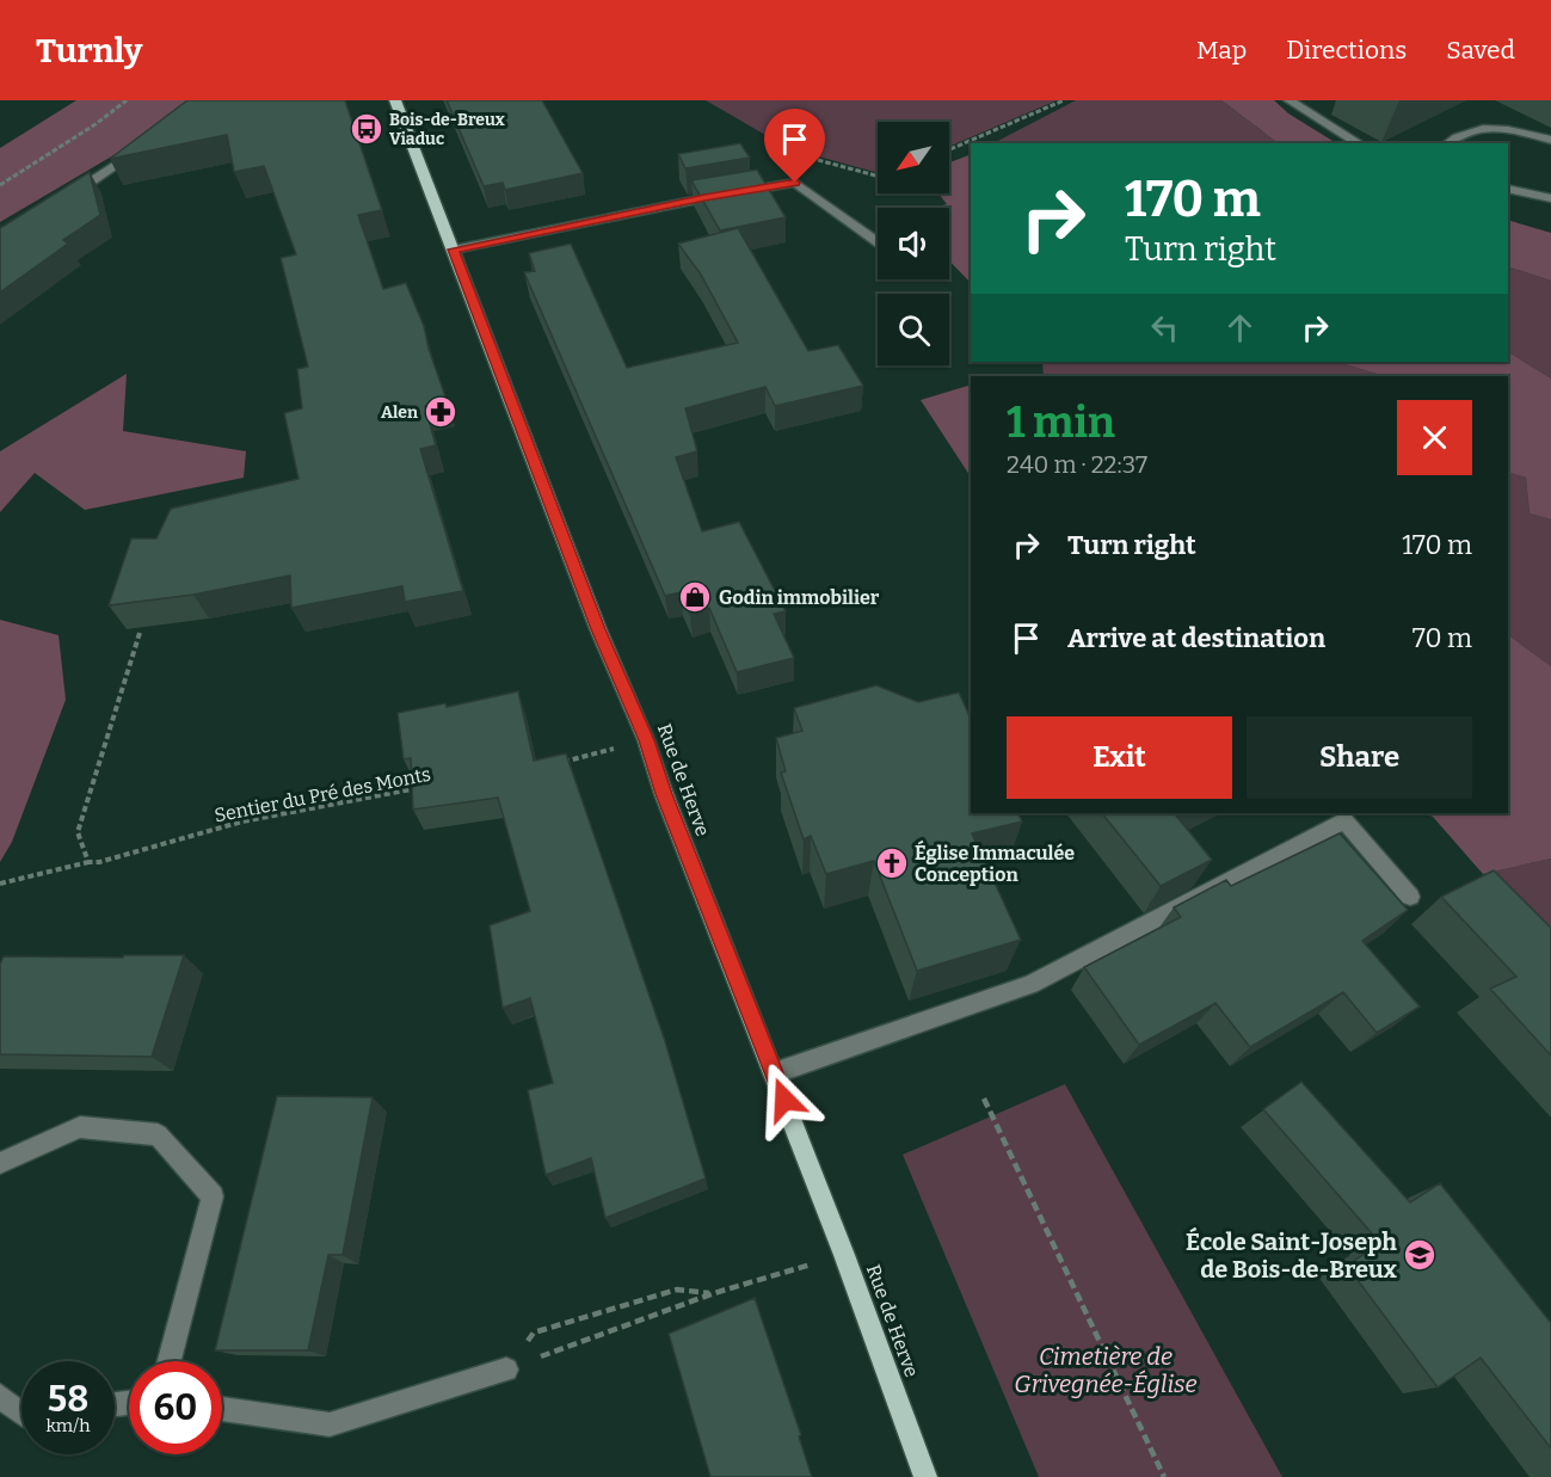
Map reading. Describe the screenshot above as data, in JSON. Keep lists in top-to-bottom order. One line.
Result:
{"streets":{"main road":["Rue de Herve"],"path":["Sentier du Pré des Monts"]},"parks":["Cimetière de Grivegnée-Église"],"places":{"bus stop":["Bois-de-Breux Viaduc"],"pharmacy":["Alen"],"shop":["Godin immobilier"],"church":["Église Immaculée Conception"],"school or university":["École Saint-Joseph de Bois-de-Breux"]},"north":"bottom left","page":{"header":"Turnly","nav":["Map","Directions","Saved"],"turn":["170 m","Turn right"],"heading":["1 min","240 m · 22:37"],"list":[{"name":"Turn right","value":"170 m"},{"name":"Arrive at destination","value":"70 m"}],"buttons":["Exit","Share"],"speed":"58 km/h","limit":"60"}}
